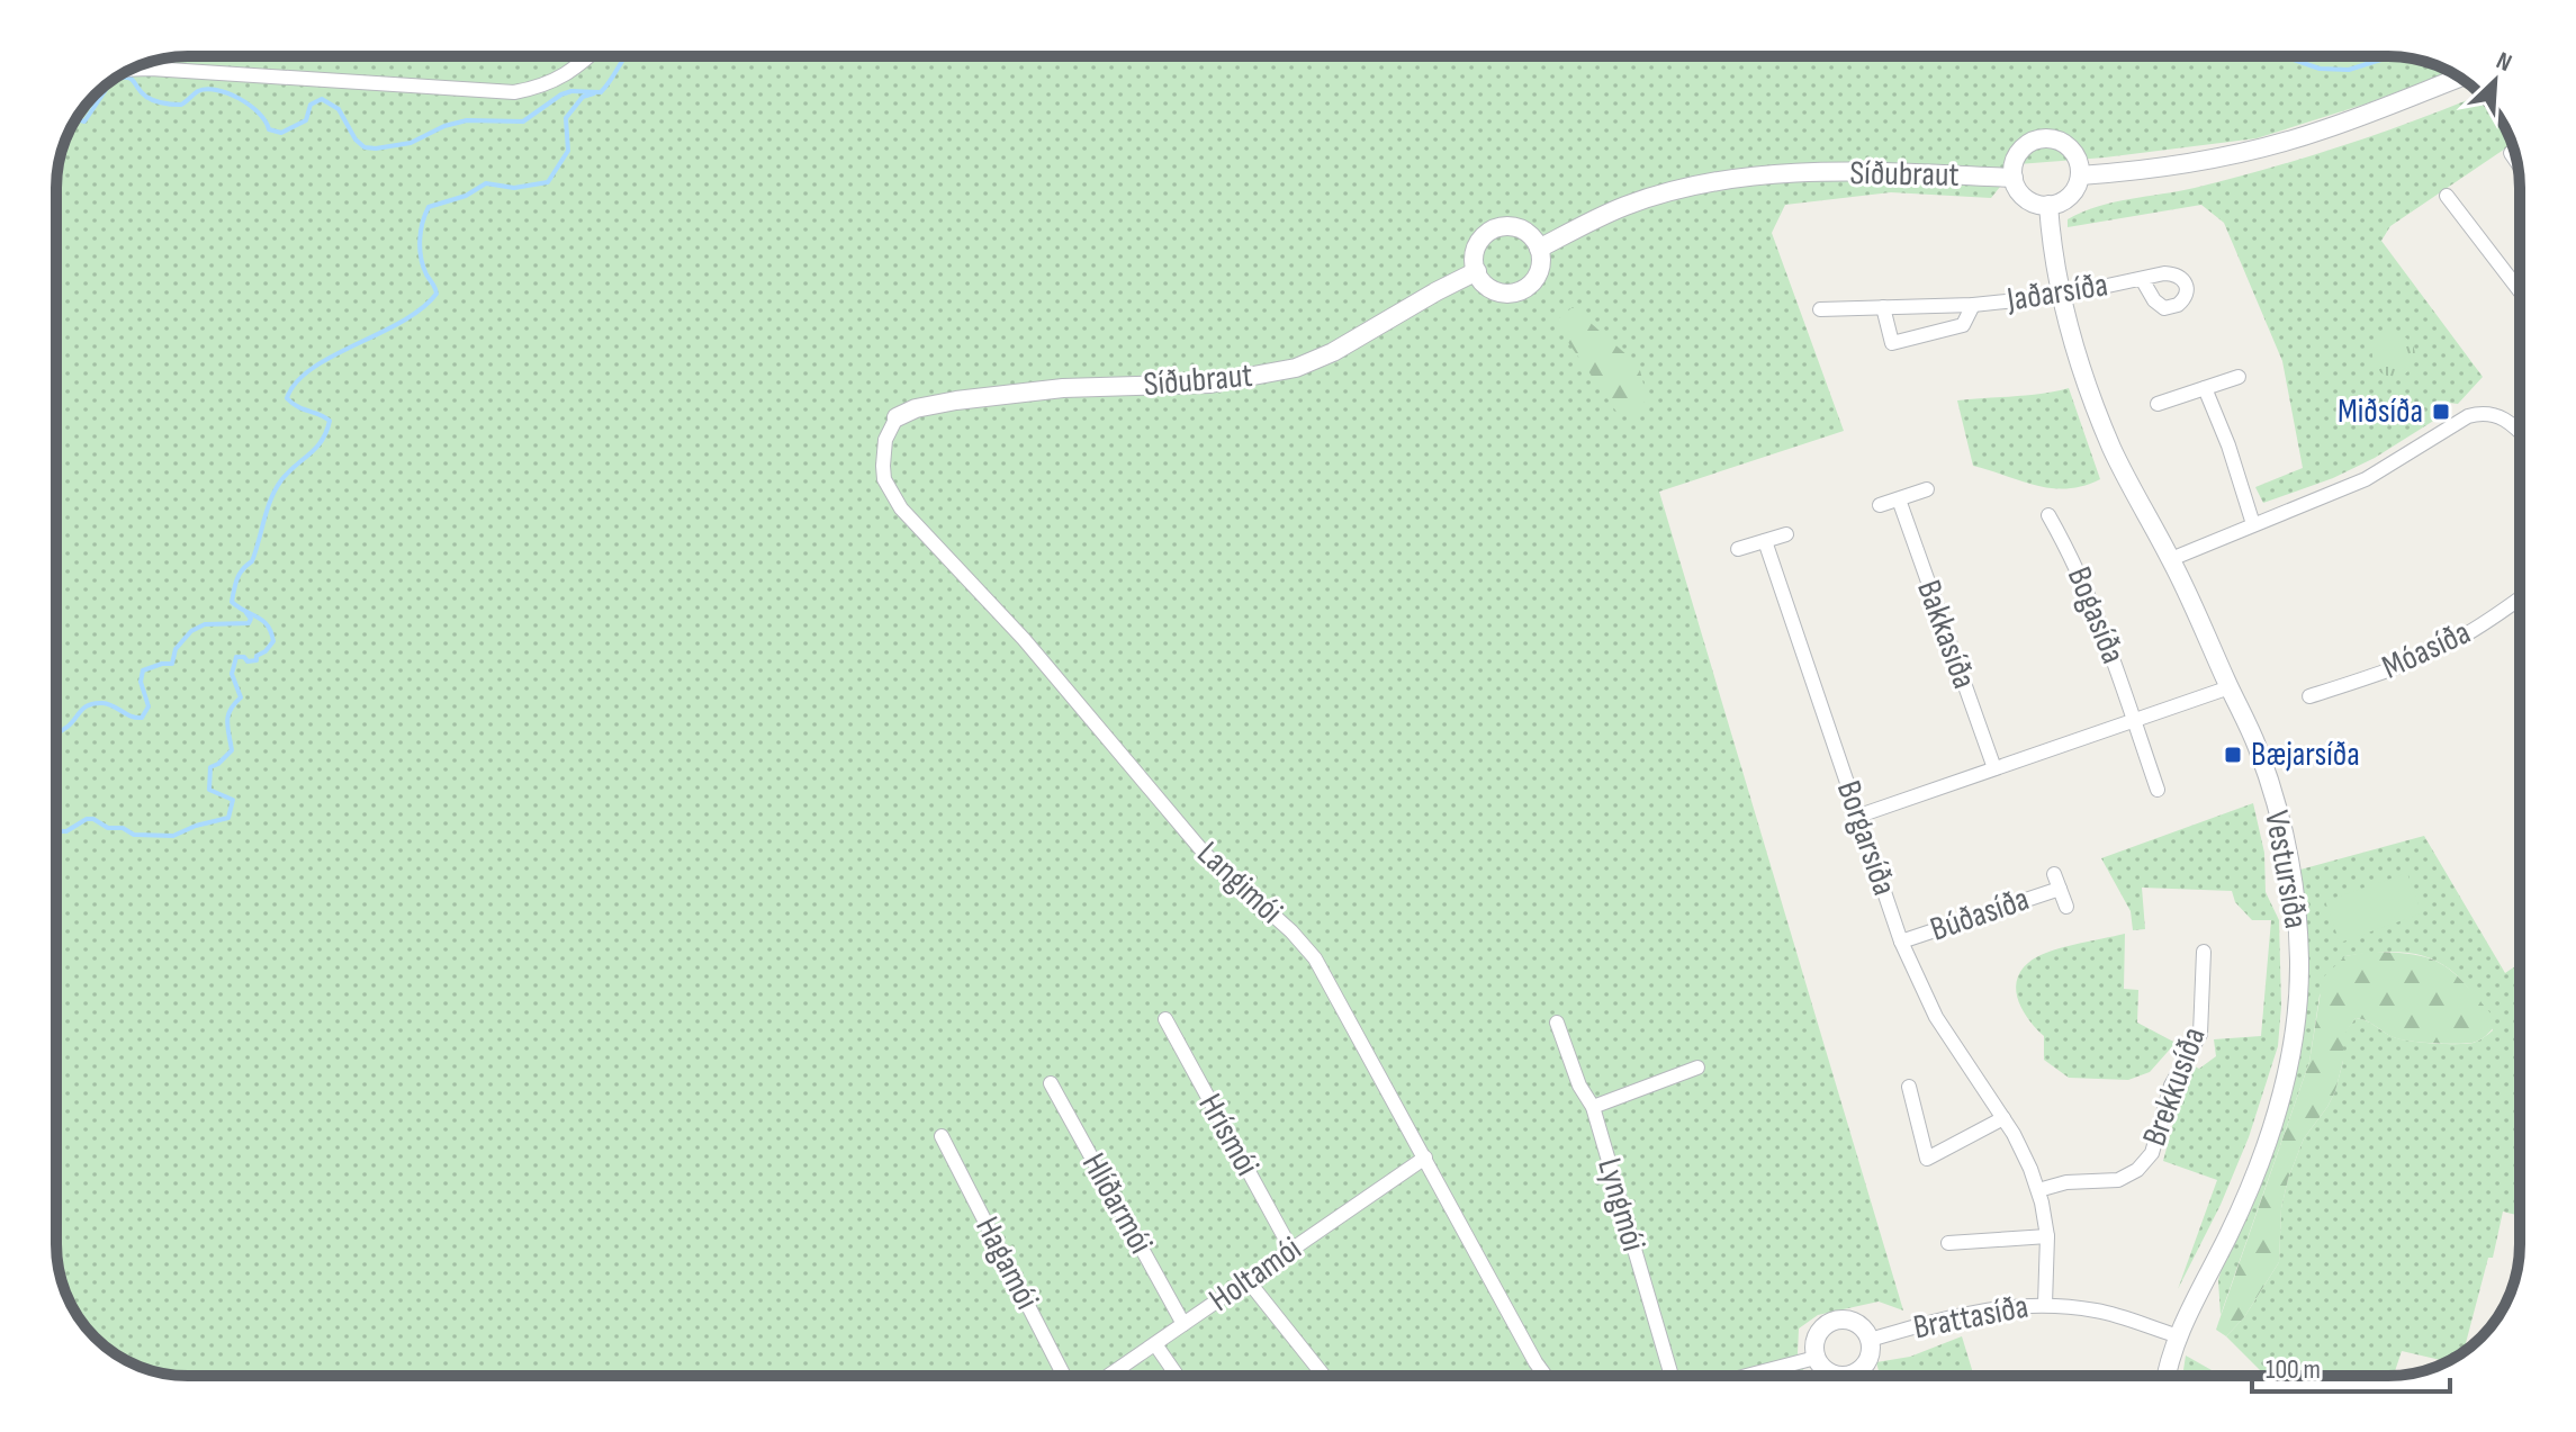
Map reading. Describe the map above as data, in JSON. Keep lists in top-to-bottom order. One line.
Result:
{"streets":{"street":["Síðubraut","Jaðarsíða","Bogasíða","Bakkasíða","Móasíða","Borgarsíða","Vestursíða","Langimói","Búðasíða","Brekkusíða","Hrísmói","Hlíðarmói","Lyngmói","Hagamói","Holtamói","Brattasíða"]},"crossings":[["Síðubraut","Vestursíða"],["Síðubraut","Langimói"],["Jaðarsíða","Vestursíða"],["Borgarsíða","Búðasíða"],["Borgarsíða","Brekkusíða"],["Borgarsíða","Brattasíða"],["Vestursíða","Brattasíða"],["Langimói","Holtamói"],["Hrísmói","Holtamói"],["Hlíðarmói","Holtamói"]],"places":{"transit":["Miðsíða","Bæjarsíða"]},"scale_bar":"100 m","north":"top right"}
